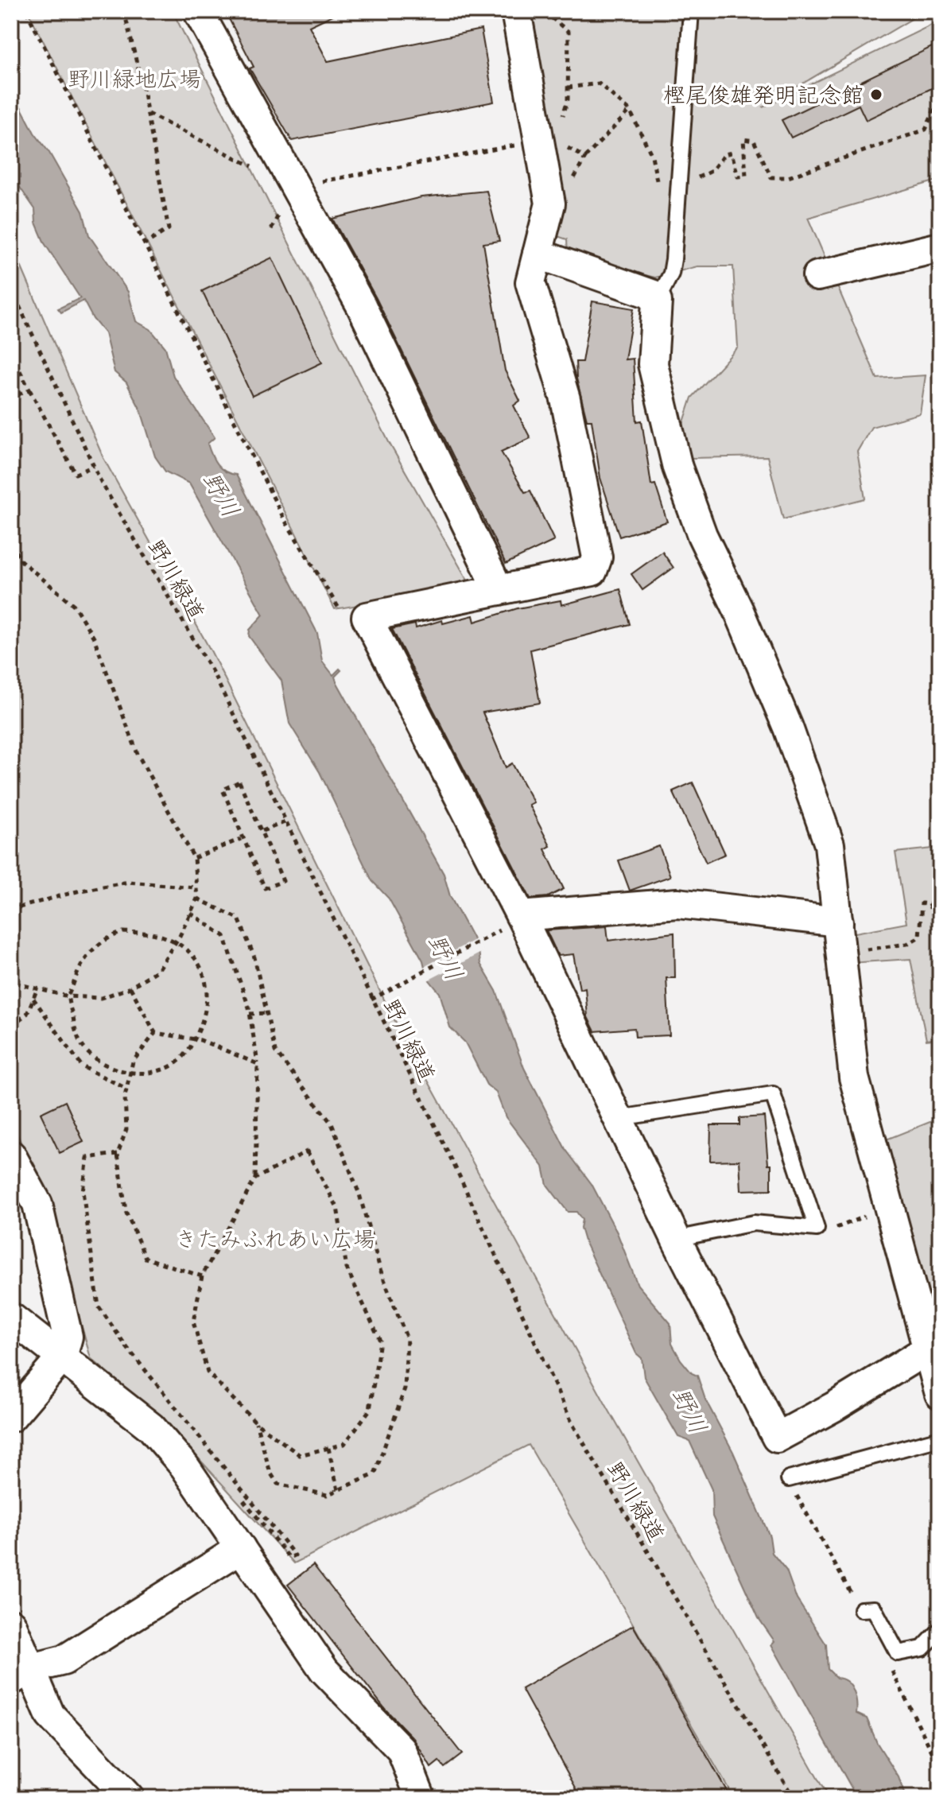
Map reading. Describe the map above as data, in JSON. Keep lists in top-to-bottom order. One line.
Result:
{"streets":{"path":["野川緑道"]},"water":["野川"],"parks":["野川緑地広場","きたみふれあい広場"],"places":["樫尾俊雄発明記念館"]}
